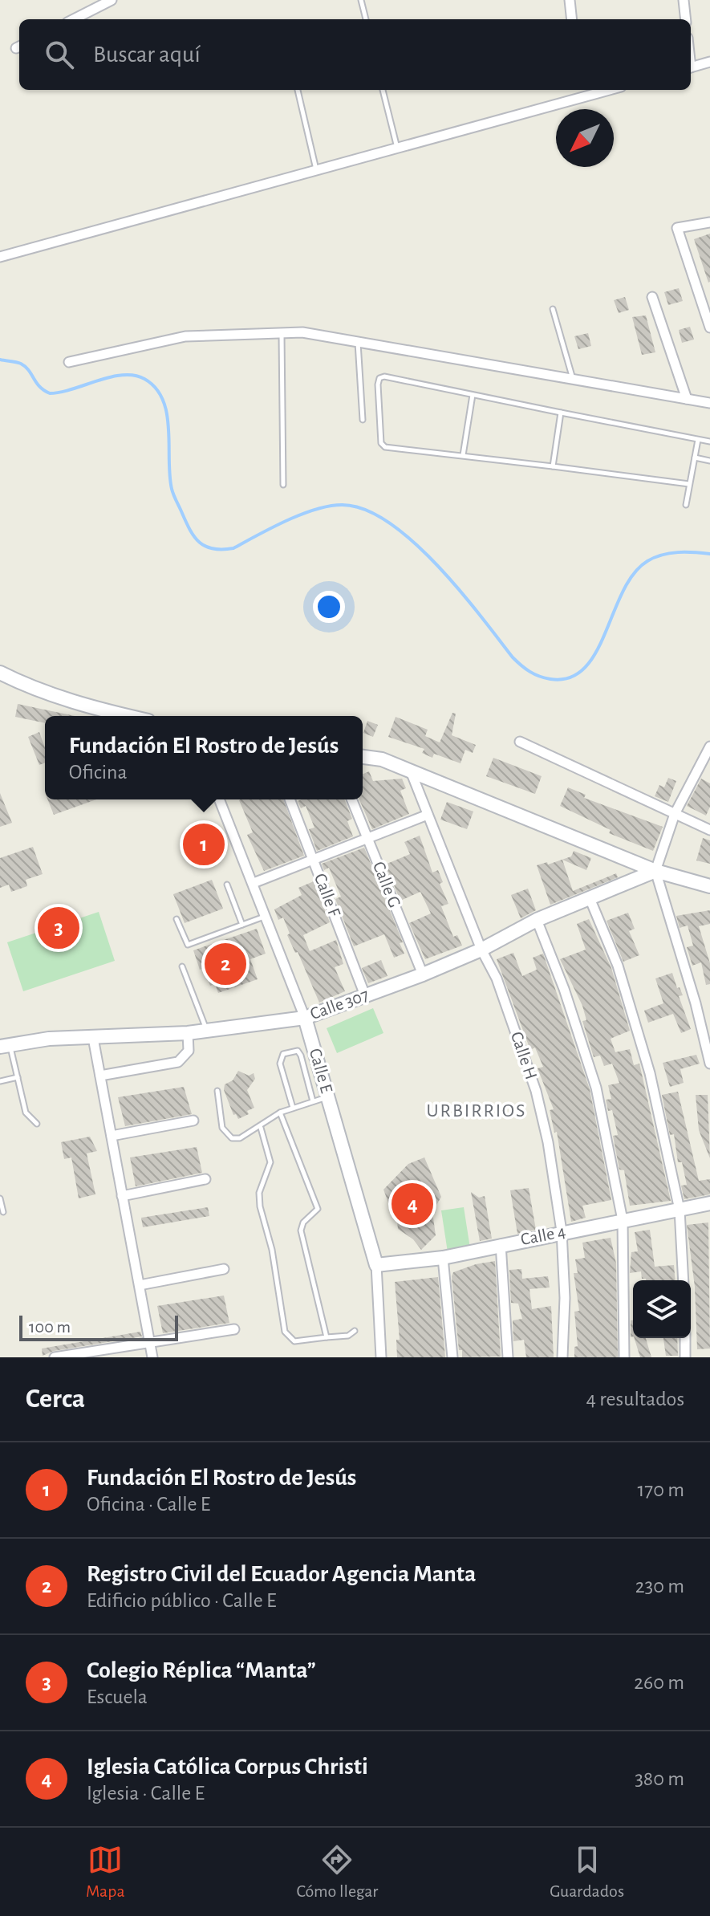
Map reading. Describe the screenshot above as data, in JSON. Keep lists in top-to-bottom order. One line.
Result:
{"streets":{"street":["Calle G","Calle F","Calle 307","Calle H","Calle E","Calle 4"]},"crossings":[["Calle G","Calle 307"],["Calle F","Calle 307"],["Calle 307","Calle H"],["Calle 307","Calle E"],["Calle H","Calle 4"],["Calle E","Calle 4"]],"districts":["URBIRRIOS"],"scale_bar":"100 m","north":"bottom left","page":{"search":"Buscar aquí","popup":["Fundación El Rostro de Jesús","Oficina"],"pins":["1","3","2","4"],"scale":"100 m","heading":["Cerca","4 resultados"],"list":[{"mark":"1","name":"Fundación El Rostro de Jesús","note":"Oficina · Calle E","value":"170 m"},{"mark":"2","name":"Registro Civil del Ecuador Agencia Manta","note":"Edificio público · Calle E","value":"230 m"},{"mark":"3","name":"Colegio Réplica “Manta”","note":"Escuela","value":"260 m"},{"mark":"4","name":"Iglesia Católica Corpus Christi","note":"Iglesia · Calle E","value":"380 m"}],"nav":["Mapa","Cómo llegar","Guardados"]}}
